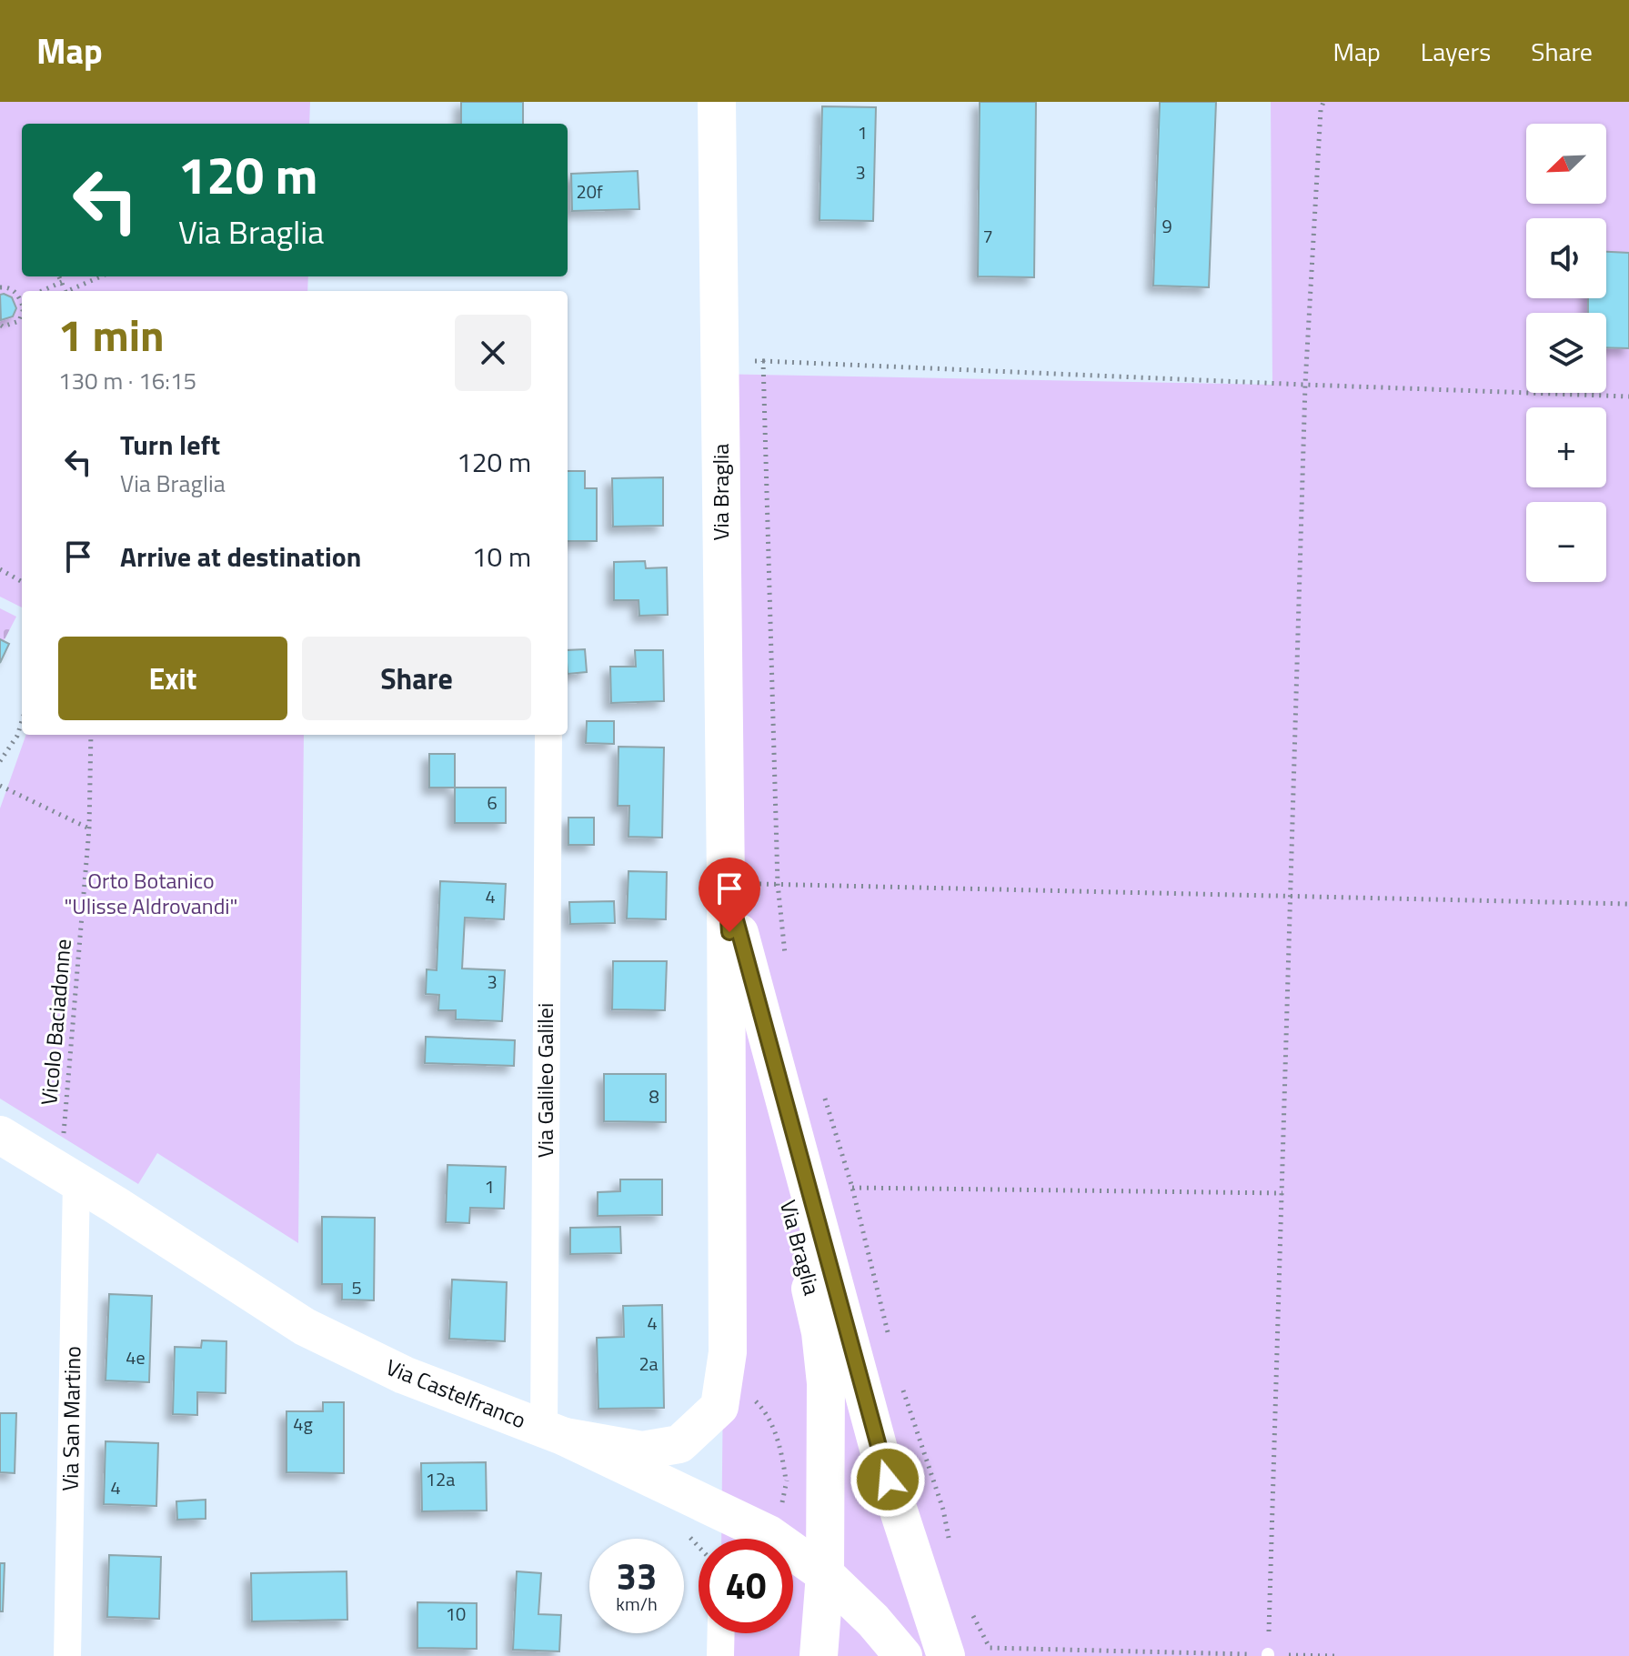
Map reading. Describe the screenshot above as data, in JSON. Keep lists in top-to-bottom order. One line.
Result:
{"streets":{"street":["Via Braglia","Via Galileo Galilei","Via Castelfranco","Via San Martino"],"path":["Vicolo Baciadonne"]},"crossings":[["Via Braglia","Via Galileo Galilei"],["Via Braglia","Via Castelfranco"],["Vicolo Baciadonne","Via Castelfranco"],["Vicolo Baciadonne","Via San Martino"],["Via Galileo Galilei","Via Castelfranco"],["Via Castelfranco","Via San Martino"]],"parks":["Orto Botanico \"Ulisse Aldrovandi\""],"house_numbers":["1","3","20f","9","7","6","4","3","8","1","5","4","4e","2a","4g","12a","4","10"],"north":"bottom left","page":{"header":"Map","nav":["Map","Layers","Share"],"map_buttons":["+","−"],"turn":["120 m","Via Braglia"],"heading":["1 min","130 m · 16:15"],"list":[{"name":"Turn left","note":"Via Braglia","value":"120 m"},{"name":"Arrive at destination","value":"10 m"}],"buttons":["Exit","Share"],"speed":"33 km/h","limit":"40"}}
